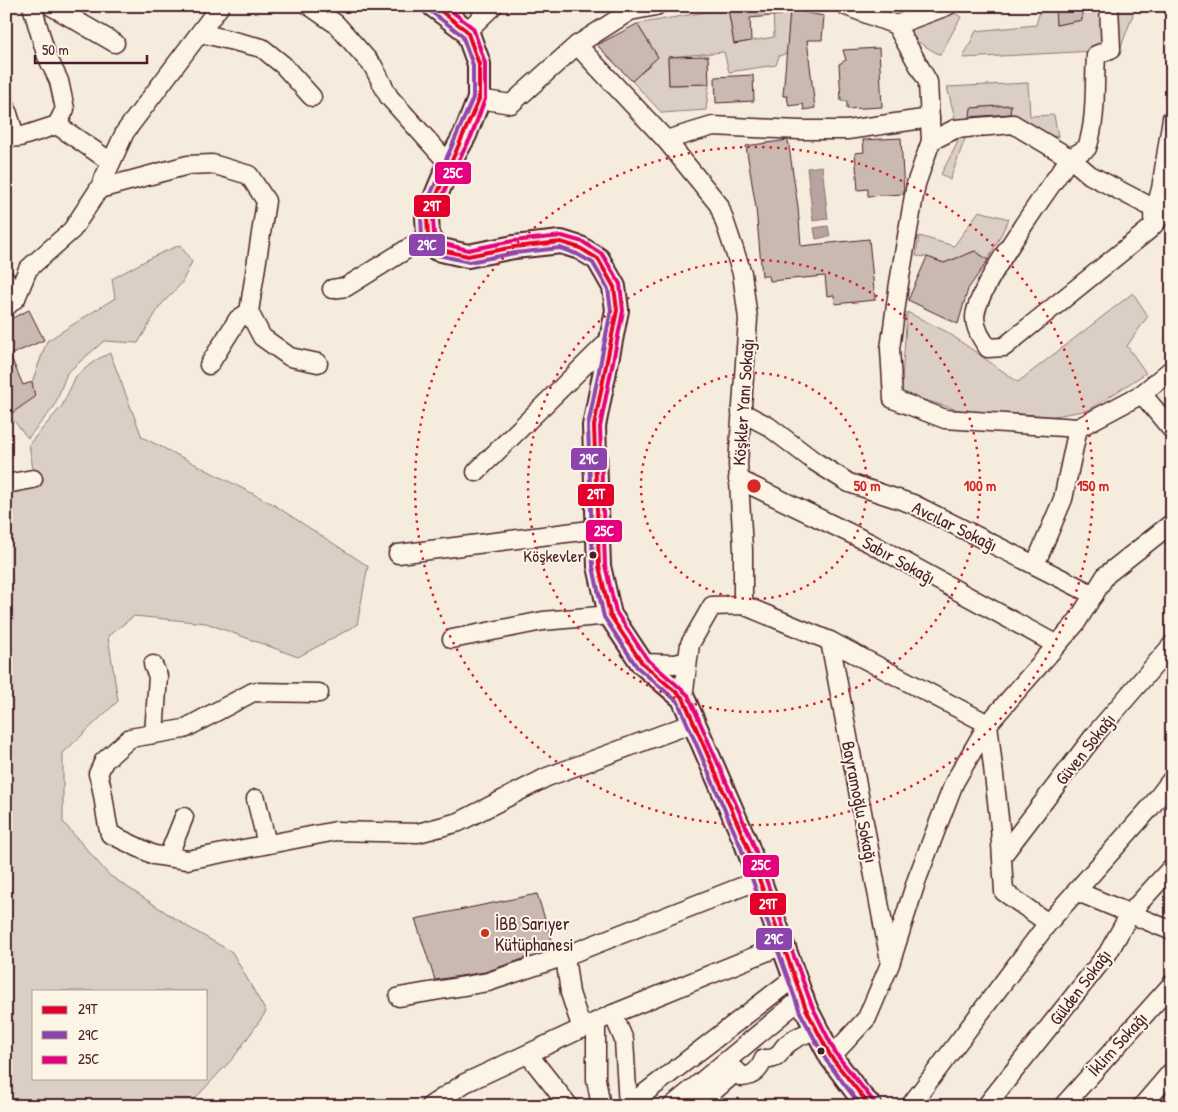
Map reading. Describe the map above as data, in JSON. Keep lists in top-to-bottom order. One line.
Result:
{"streets":{"street":["Köşkler Yanı Sokağı","Avcılar Sokağı","Sabır Sokağı","Güven Sokağı","Bayramoğlu Sokağı","Gülden Sokağı","İklim Sokağı"]},"crossings":[["Köşkler Yanı Sokağı","Avcılar Sokağı"],["Köşkler Yanı Sokağı","Sabır Sokağı"]],"places":["Köşkevler","İBB Sarıyer Kütüphanesi"],"lines":["transit line 29T","transit line 25C","transit line 29C"],"legend":["29T","29C","25C"],"scale_bar":"50 m","rings":["50 m","100 m","150 m"]}
